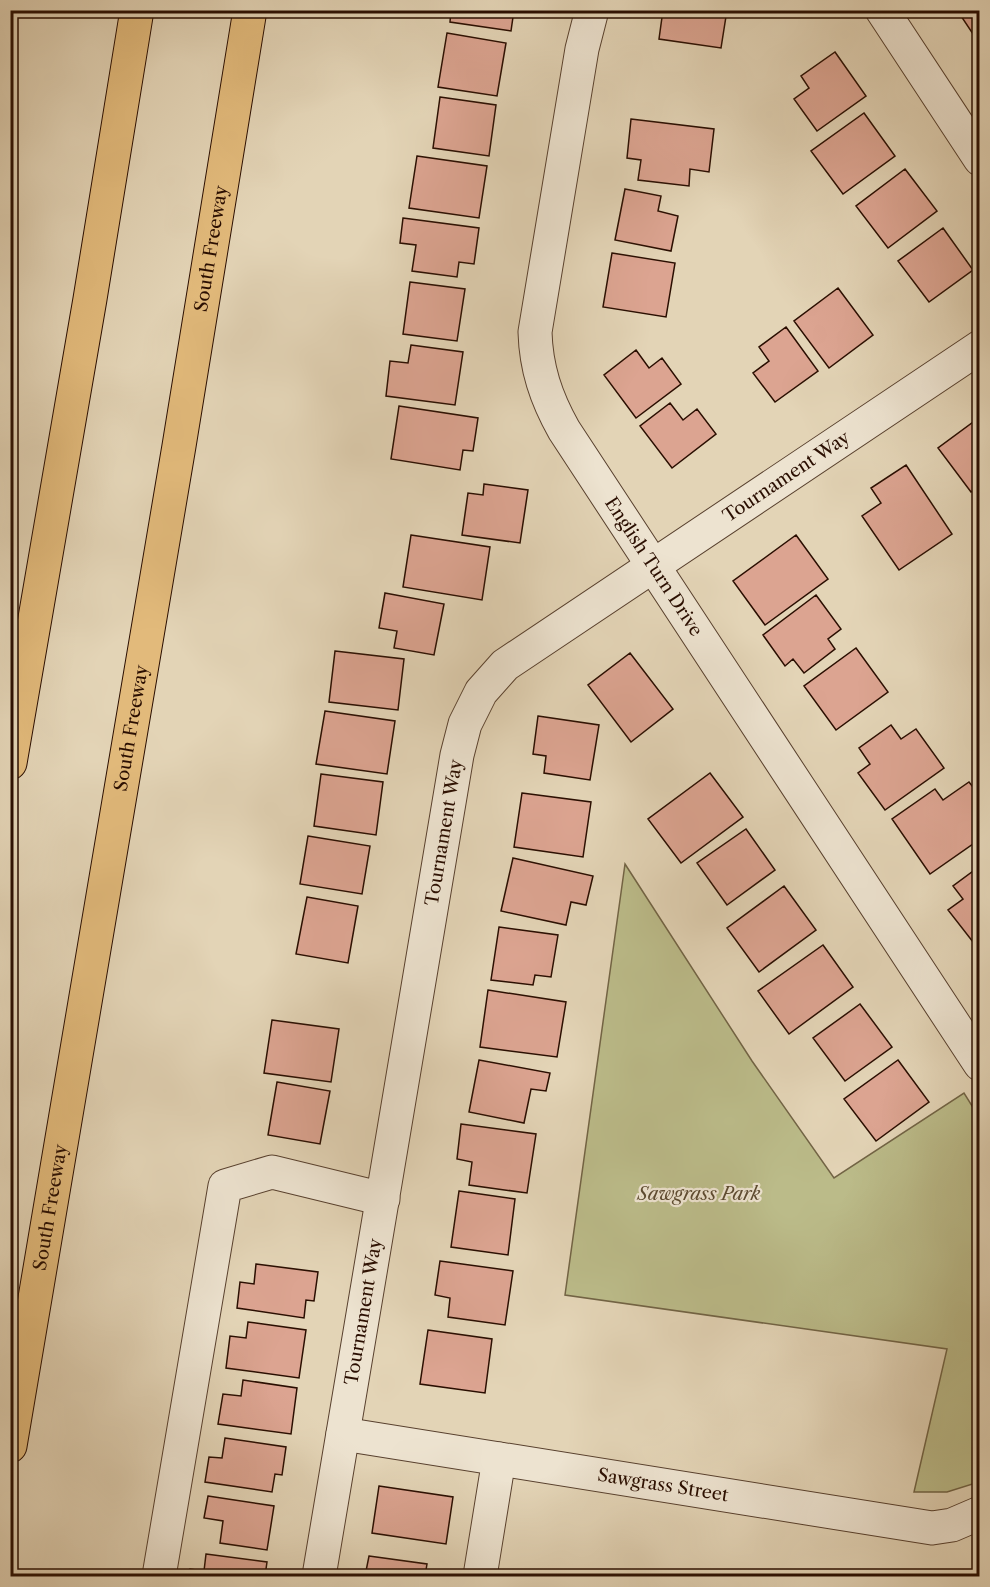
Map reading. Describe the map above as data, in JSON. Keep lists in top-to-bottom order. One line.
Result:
{"streets":{"highway":["South Freeway"],"street":["Tournament Way","English Turn Drive","Sawgrass Street"]},"crossings":[["Tournament Way","English Turn Drive"],["Tournament Way","Sawgrass Street"]],"parks":["Sawgrass Park"]}
